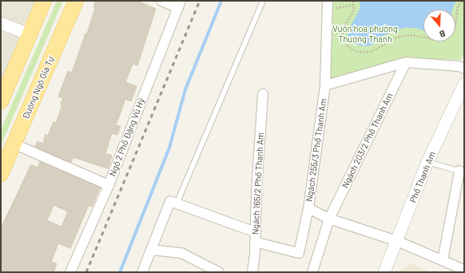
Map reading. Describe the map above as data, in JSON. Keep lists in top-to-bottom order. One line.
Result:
{"streets":{"main road":["Đường Ngô Gia Tự"],"street":["Ngõ 2 Phố Đặng Vũ Hỷ","Ngách 203/2 Phố Thanh Am","Ngách 255/3 Phố Thanh Am","Phố Thanh Am","Ngách 165/2 Phố Thanh Am"]},"crossings":[["Ngách 255/3 Phố Thanh Am","Ngách 165/2 Phố Thanh Am"]],"parks":["Vườn hoa phường Thượng Thanh"],"north":"bottom"}
